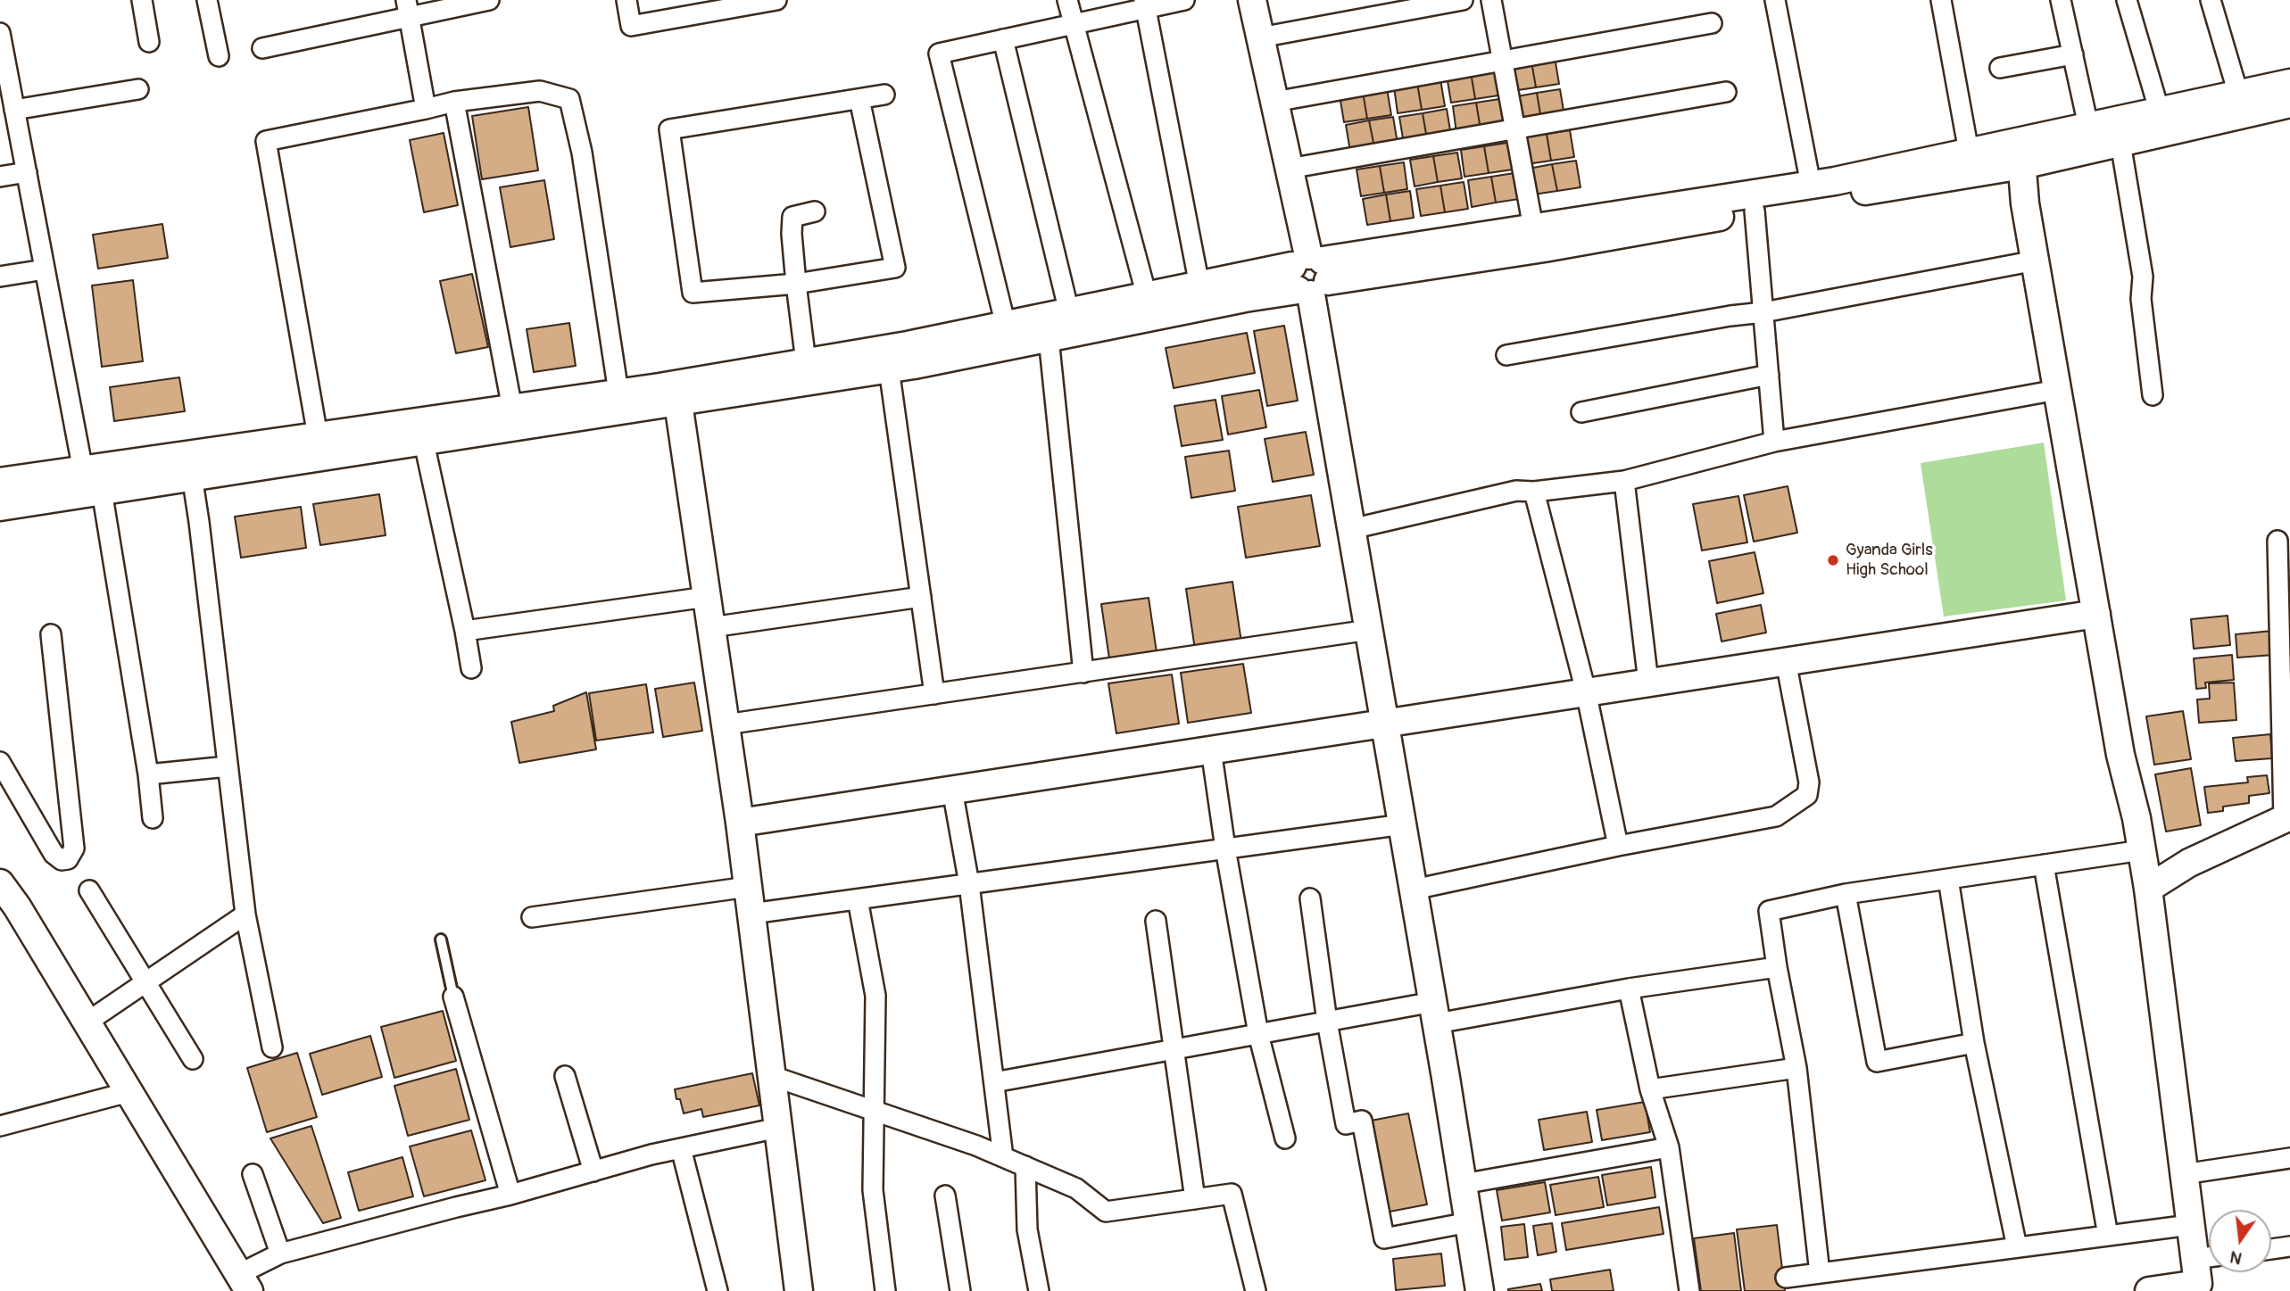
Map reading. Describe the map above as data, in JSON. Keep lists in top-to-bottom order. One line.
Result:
{"places":["Gyanda Girls High School"],"north":"bottom"}
